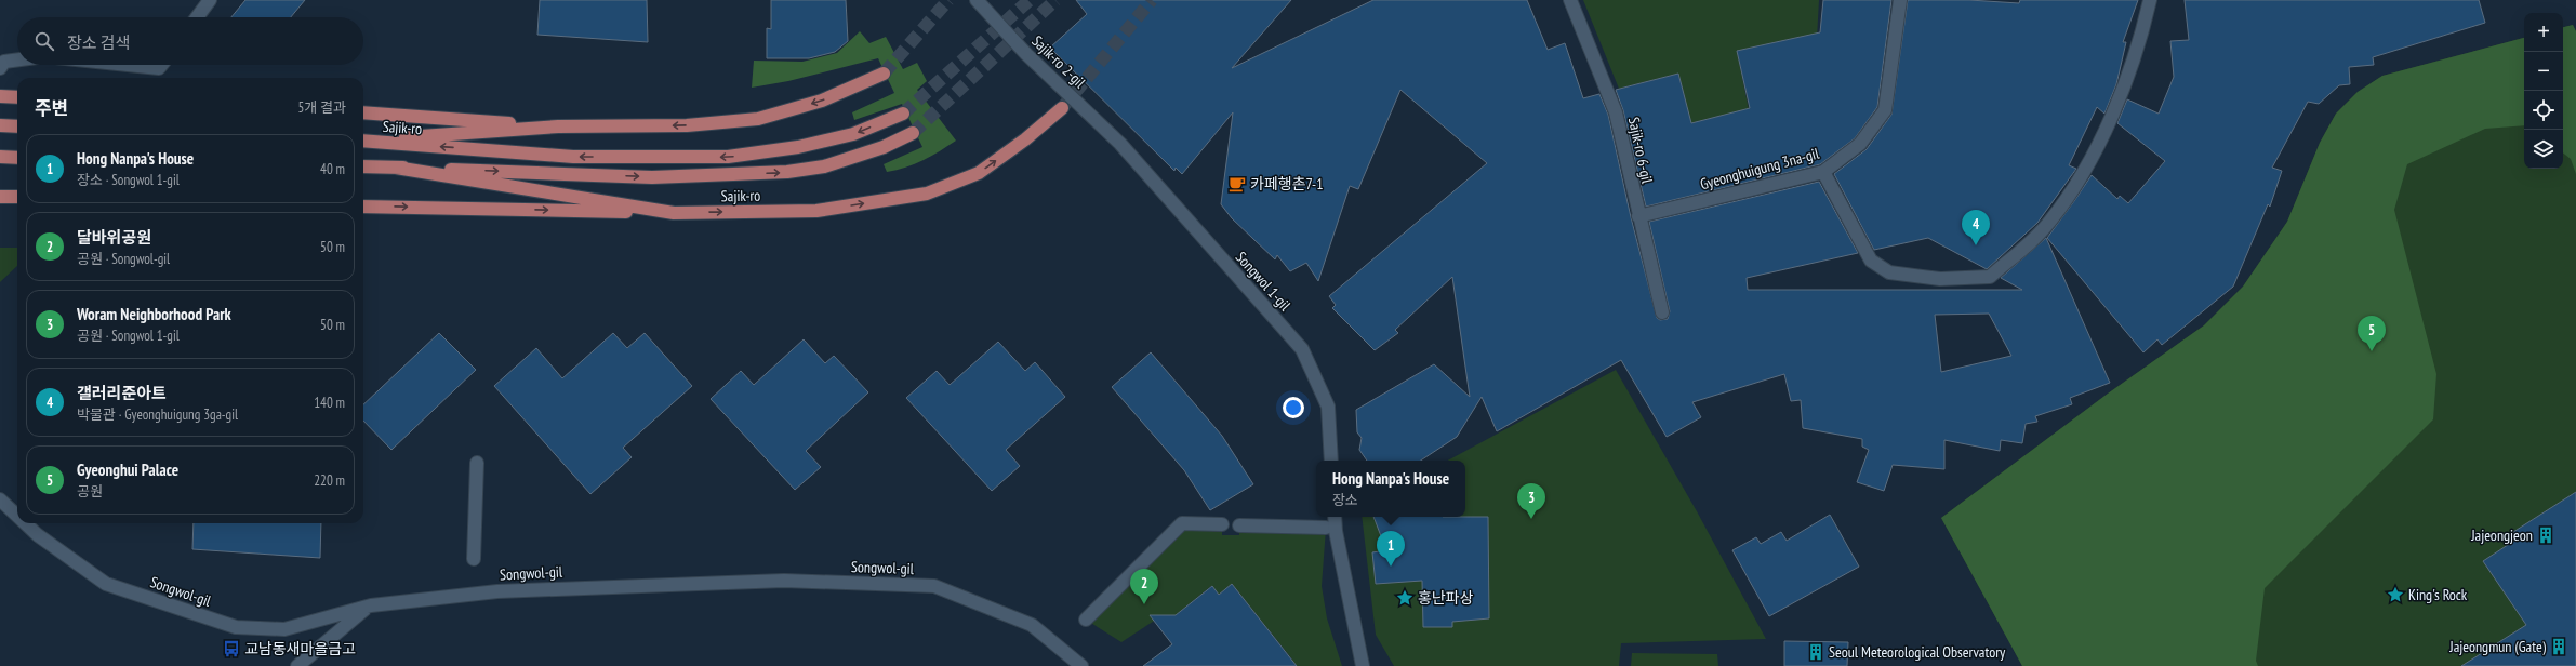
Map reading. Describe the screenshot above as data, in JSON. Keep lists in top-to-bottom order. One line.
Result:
{"streets":{"main road":["Sajik-ro"],"street":["Sajik-ro 2-gil","Sajik-ro 6-gil","Gyeonghuigung 3na-gil","Songwol 1-gil","Songwol-gil"]},"crossings":[["Sajik-ro 2-gil","Songwol 1-gil"],["Sajik-ro 6-gil","Gyeonghuigung 3na-gil"]],"places":{"cafe":["카페행촌7-1"],"building":["Jajeongjeon","Jajeongmun (Gate)","Seoul Meteorological Observatory"],"place":["King's Rock","홍난파상"],"bus stop":["교남동새마을금고"]},"page":{"map_buttons":["+","−"],"search":"장소 검색","heading":["주변","5개 결과"],"list":[{"mark":"1","name":"Hong Nanpa's House","note":"장소 · Songwol 1-gil","value":"40 m"},{"mark":"2","name":"달바위공원","note":"공원 · Songwol-gil","value":"50 m"},{"mark":"3","name":"Woram Neighborhood Park","note":"공원 · Songwol 1-gil","value":"50 m"},{"mark":"4","name":"갤러리준아트","note":"박물관 · Gyeonghuigung 3ga-gil","value":"140 m"},{"mark":"5","name":"Gyeonghui Palace","note":"공원","value":"220 m"}],"pins":["4","5","3","1","2"],"popup":["Hong Nanpa's House","장소"]}}
